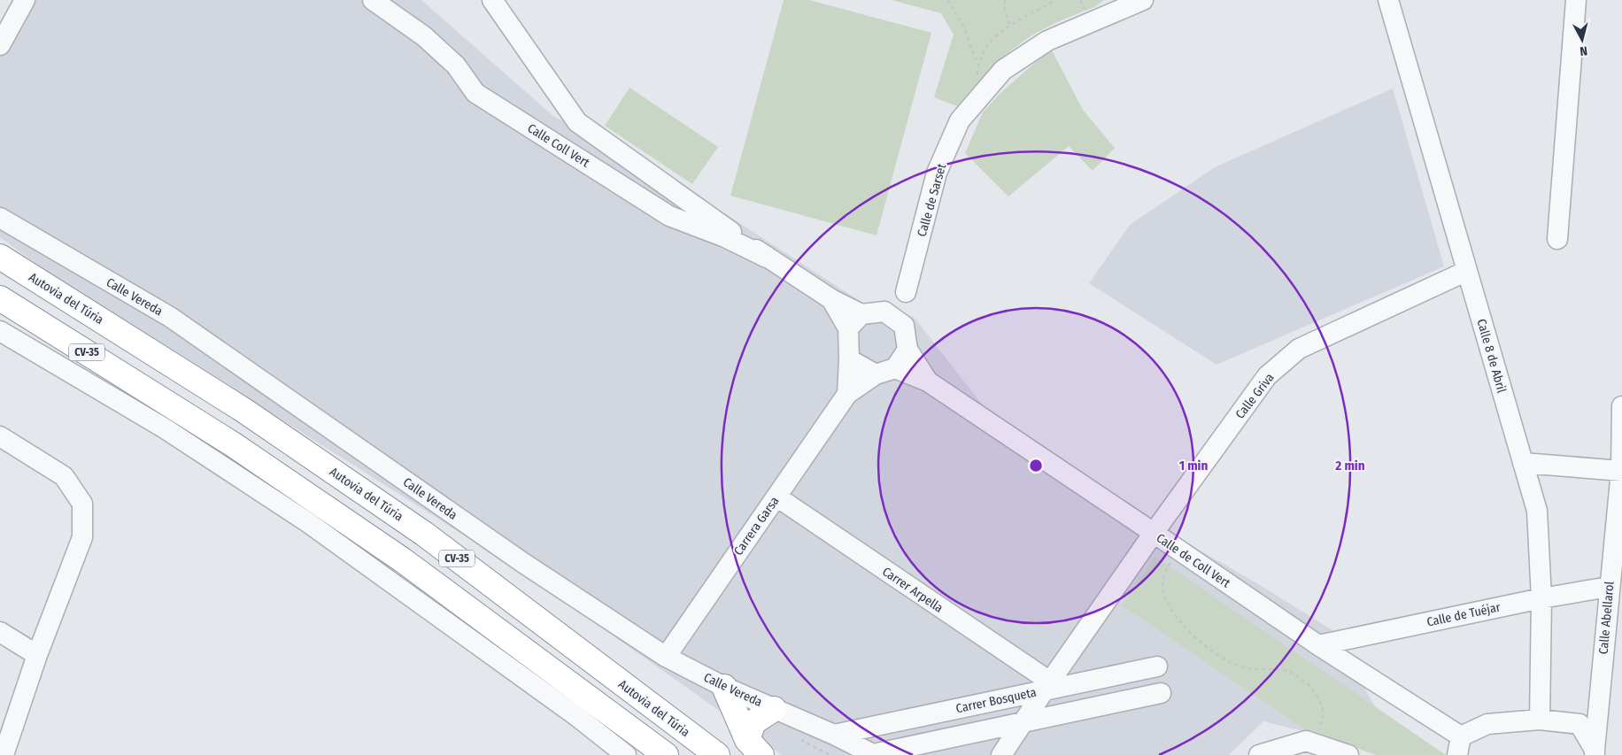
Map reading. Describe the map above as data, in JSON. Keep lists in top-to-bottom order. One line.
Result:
{"streets":{"highway":["Autovia del Túria","CV-35"],"street":["Calle Coll Vert","Calle de Sarset","Calle Vereda","Calle 8 de Abril","Calle Griva","Carrera Garsa","Calle de Coll Vert","Carrer Arpella","Calle de Tuéjar","Calle Abellarol","Carrer Bosqueta"]},"crossings":[["Calle Coll Vert","Calle de Sarset"],["Calle Coll Vert","Carrera Garsa"],["Calle Coll Vert","Calle de Coll Vert"],["Calle de Sarset","Carrera Garsa"],["Calle de Sarset","Calle de Coll Vert"],["Calle Vereda","Carrera Garsa"],["Calle Vereda","Carrer Bosqueta"],["Calle 8 de Abril","Calle Griva"],["Calle 8 de Abril","Calle de Tuéjar"],["Calle Griva","Calle de Coll Vert"],["Calle Griva","Carrer Arpella"],["Calle Griva","Carrer Bosqueta"],["Carrera Garsa","Calle de Coll Vert"],["Carrera Garsa","Carrer Arpella"],["Calle de Coll Vert","Calle de Tuéjar"],["Carrer Arpella","Carrer Bosqueta"],["Calle de Tuéjar","Calle Abellarol"]],"north":"bottom","rings":["1 min","2 min"]}
